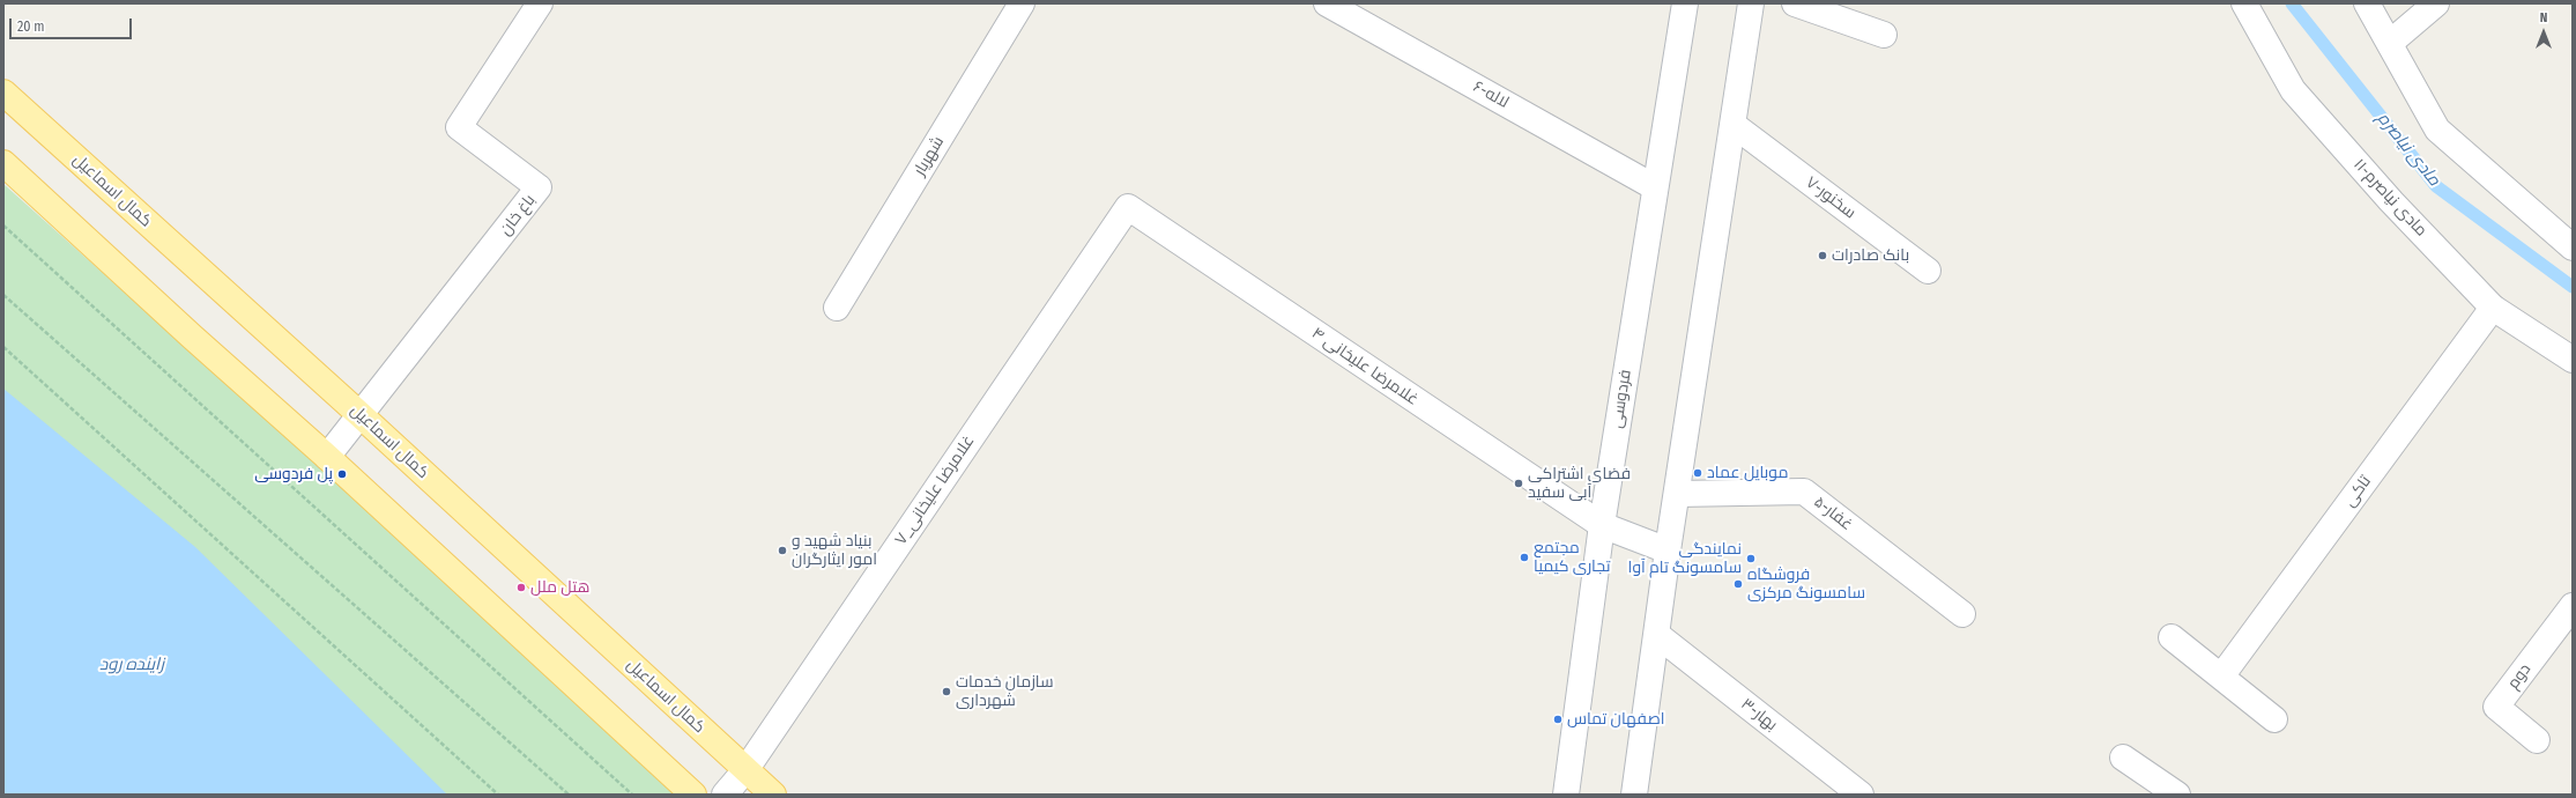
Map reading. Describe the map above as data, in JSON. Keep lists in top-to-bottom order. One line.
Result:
{"streets":{"main road":["کمال اسماعیل"],"street":["۶-لاله","شهریار","۷-سخنور","۱۱-مادی نیاصرم","باغ خان","۴ غلامرضا علیخانی","فردوسی","۷_غلامرضا علیخانی","تاکی","۵-غفار","دوم","۳-بهار"]},"crossings":[["۶-لاله","فردوسی"],["کمال اسماعیل","باغ خان"],["کمال اسماعیل","۷_غلامرضا علیخانی"],["۱۱-مادی نیاصرم","تاکی"],["۴ غلامرضا علیخانی","فردوسی"],["۴ غلامرضا علیخانی","۷_غلامرضا علیخانی"]],"water":["مادی نیاصرم","زاینده رود"],"places":["بانک صادرات","موبایل عماد","پل فردوسی","فضای اشتراکی آبی سفید","بنیاد شهید و امور ایثارگران","مجتمع تجاری کیمیا","نمایندگی سامسونگ تام آوا","فروشگاه سامسونگ مرکزی","هتل ملل","سازمان خدمات شهرداری","اصفهان تماس"],"scale_bar":"20 m","north":"top"}
